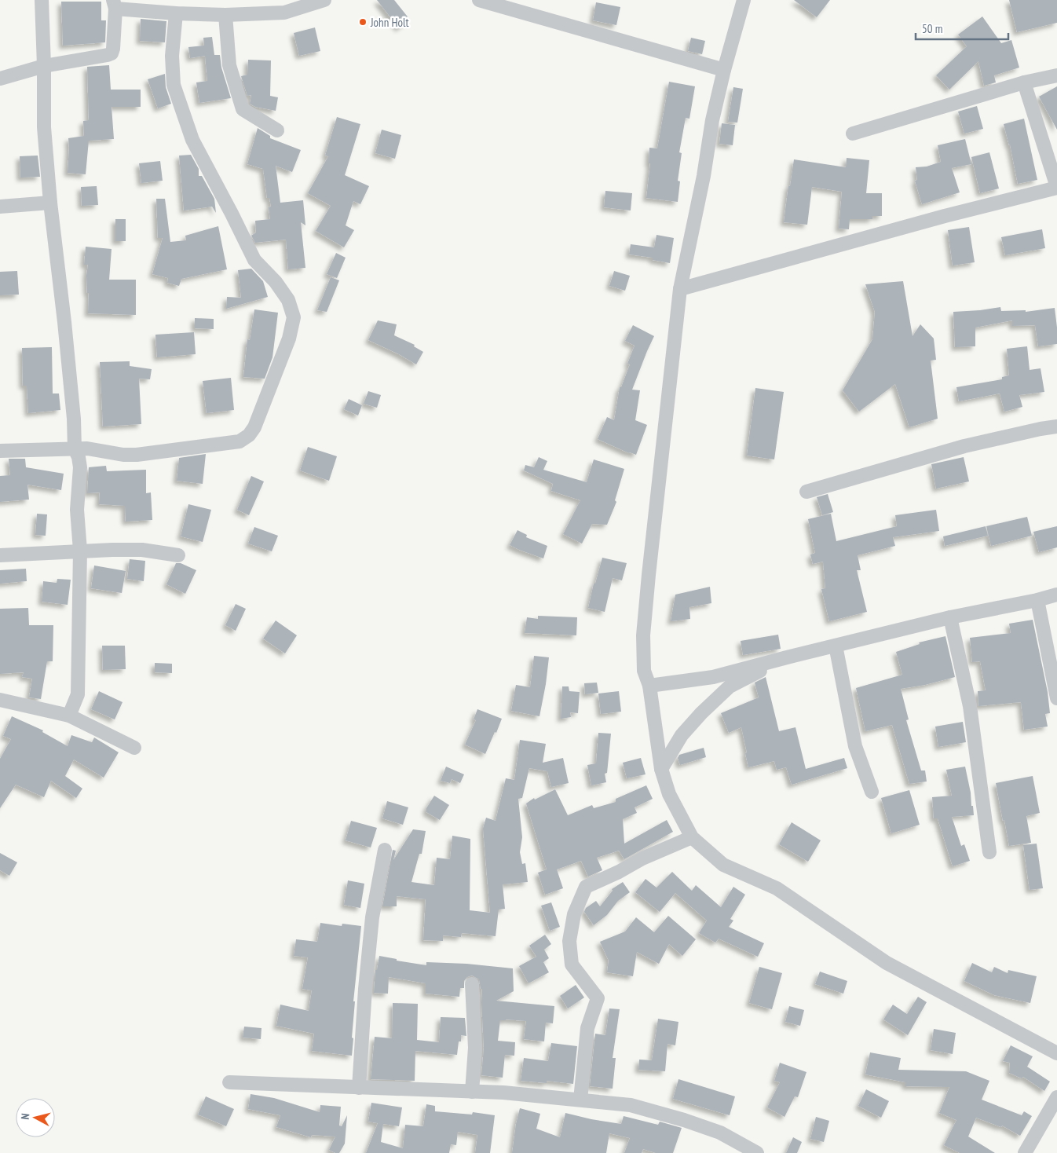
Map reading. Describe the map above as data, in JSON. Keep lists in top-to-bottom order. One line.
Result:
{"places":["John Holt"],"scale_bar":"50 m","north":"left"}
